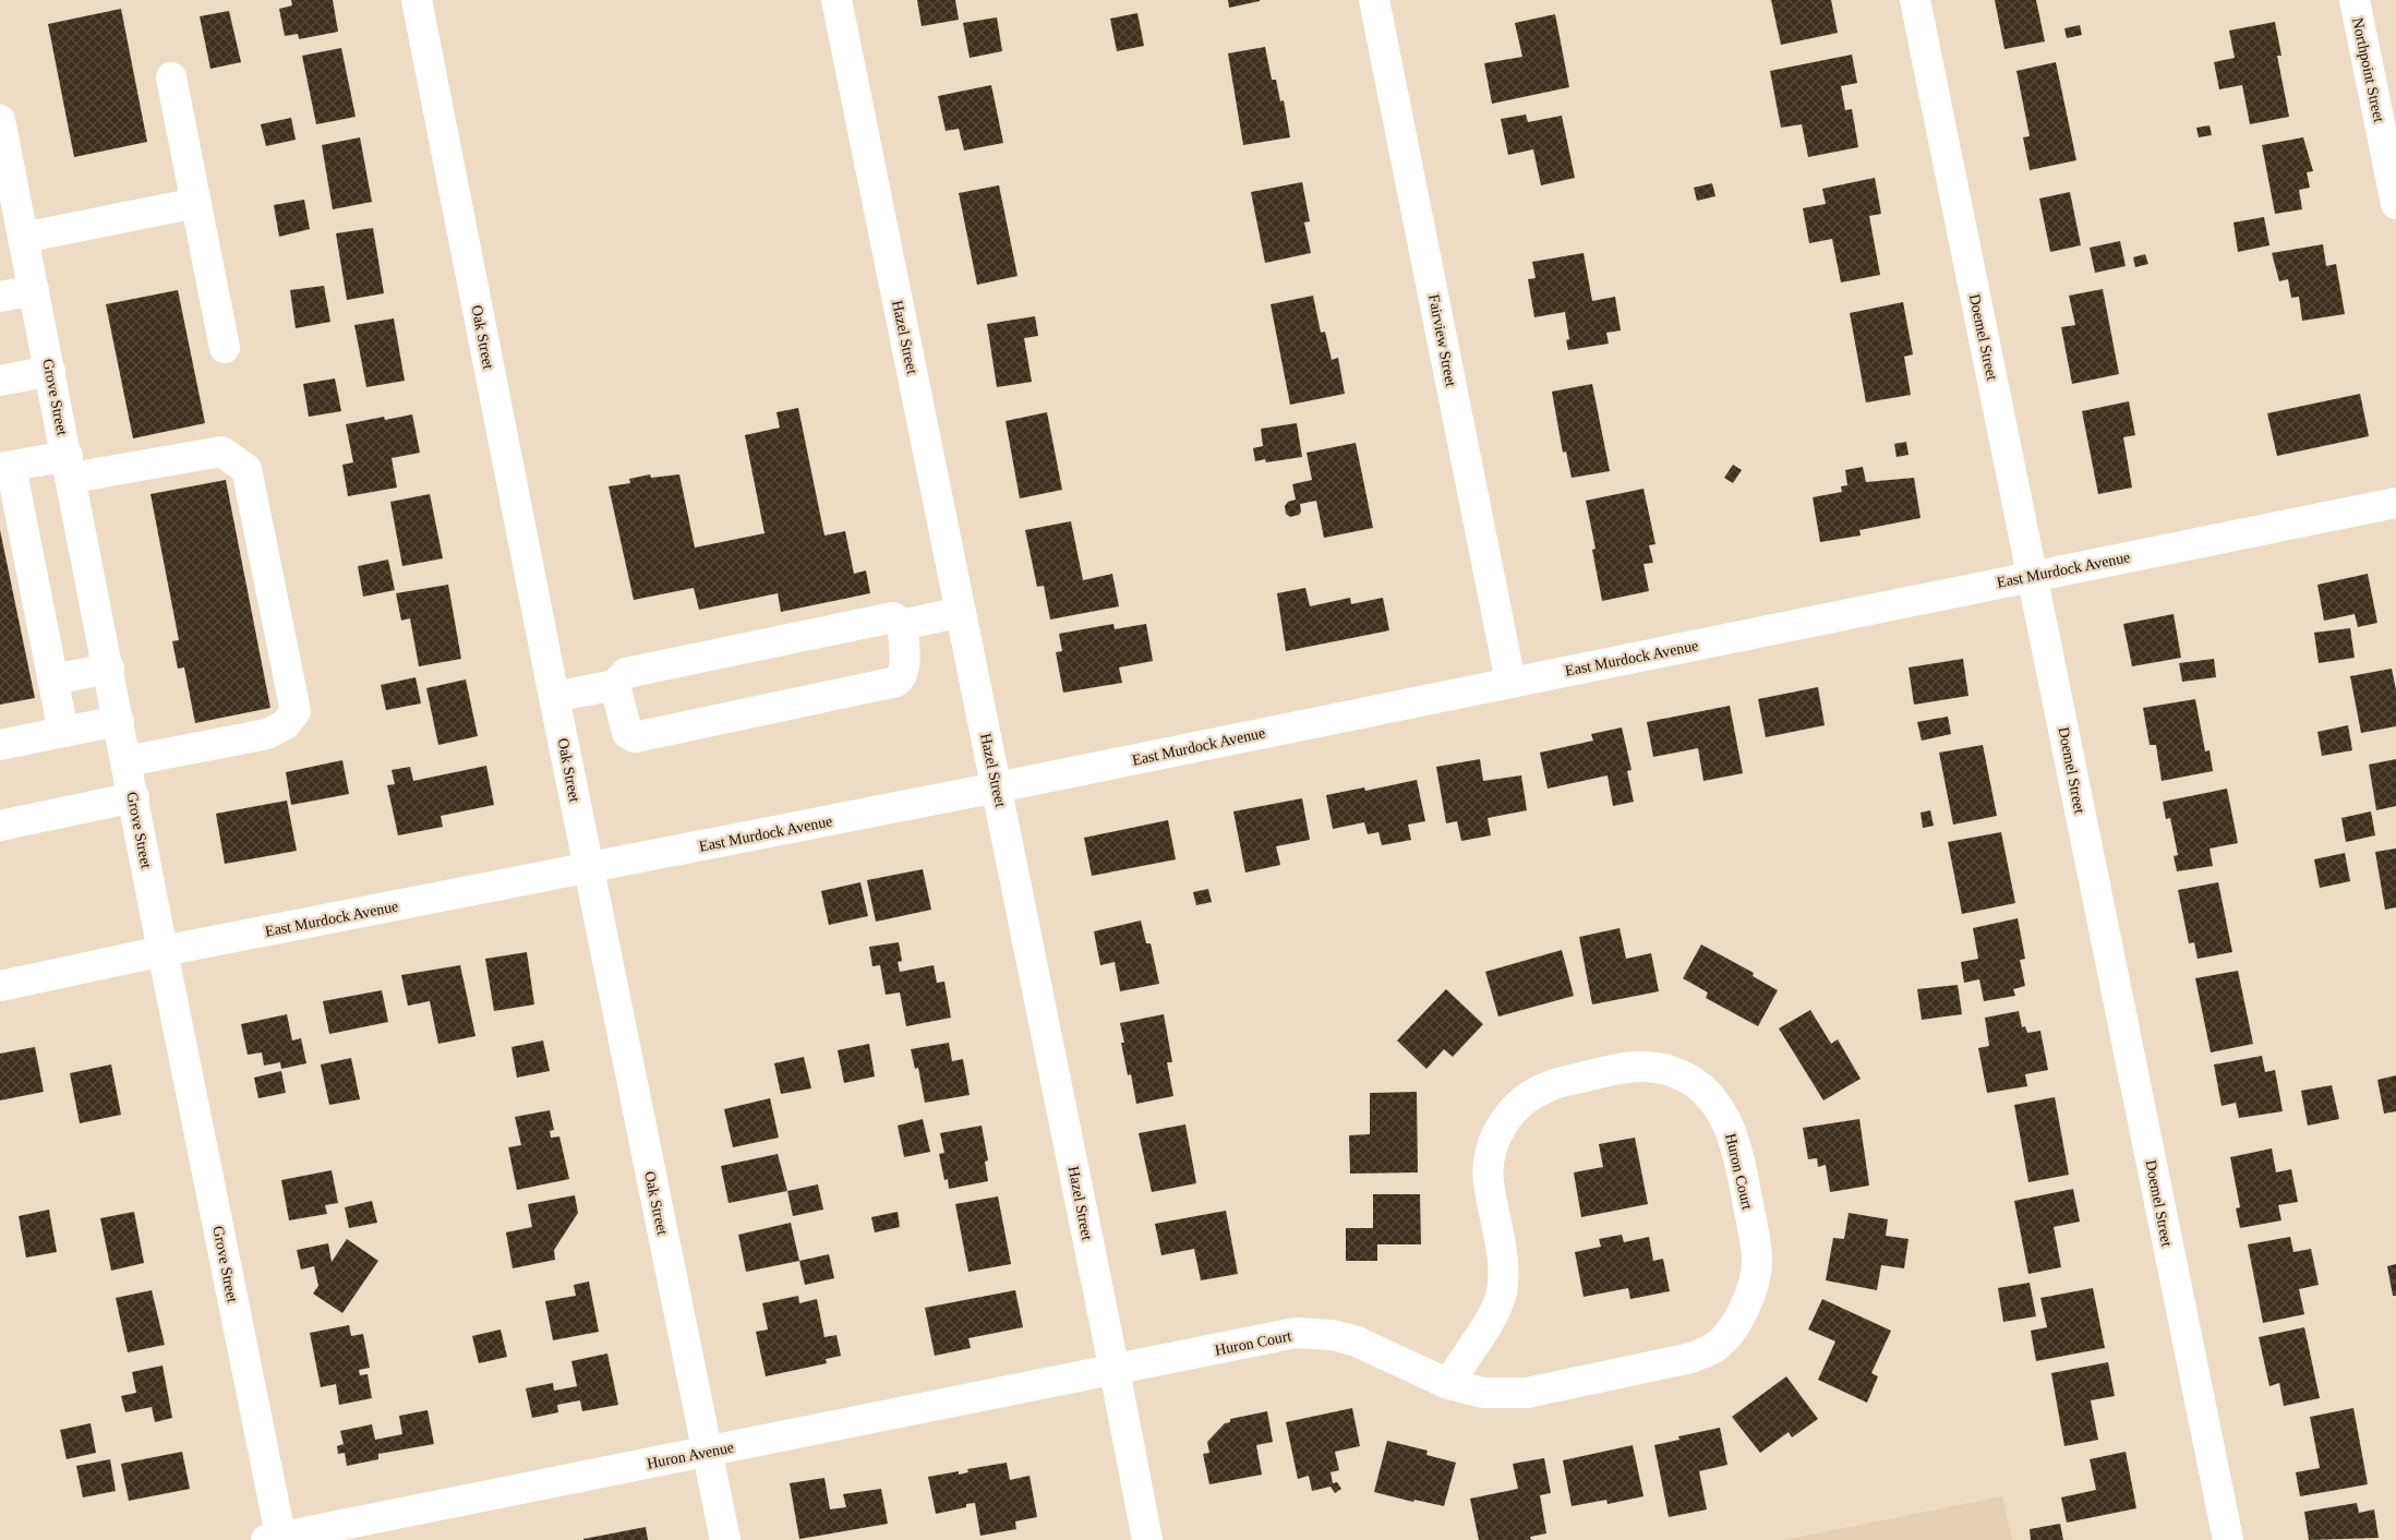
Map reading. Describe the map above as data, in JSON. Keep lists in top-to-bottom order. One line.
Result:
{"streets":{"street":["Northpoint Street","Oak Street","Hazel Street","Doemel Street","Fairview Street","Grove Street","East Murdock Avenue","Huron Court","Huron Avenue"]},"crossings":[["Oak Street","East Murdock Avenue"],["Oak Street","Huron Avenue"],["Hazel Street","East Murdock Avenue"],["Hazel Street","Huron Court"],["Hazel Street","Huron Avenue"],["Doemel Street","East Murdock Avenue"],["Fairview Street","East Murdock Avenue"],["Grove Street","East Murdock Avenue"],["Grove Street","Huron Avenue"],["Huron Court","Huron Avenue"]]}
